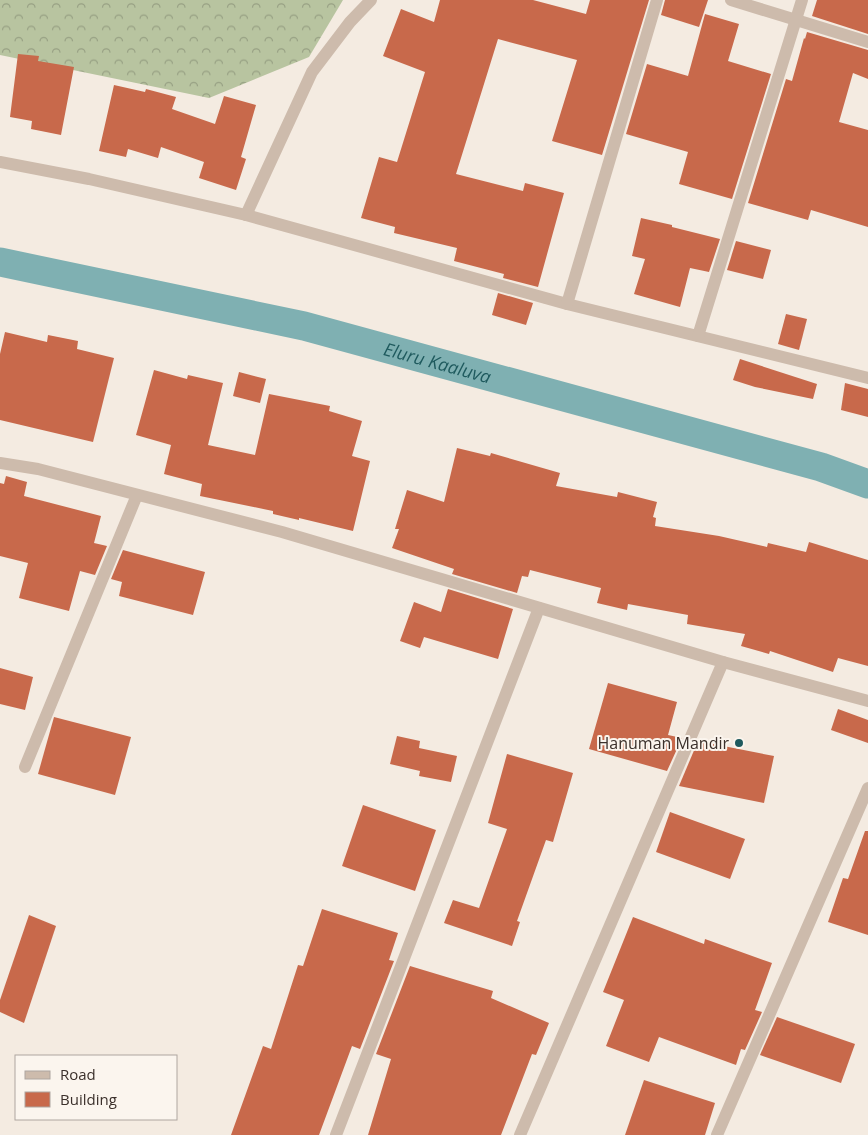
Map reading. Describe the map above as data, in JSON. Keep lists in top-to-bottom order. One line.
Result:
{"water":["Eluru Kaaluva"],"places":["Hanuman Mandir"],"legend":["Road","Building"]}
